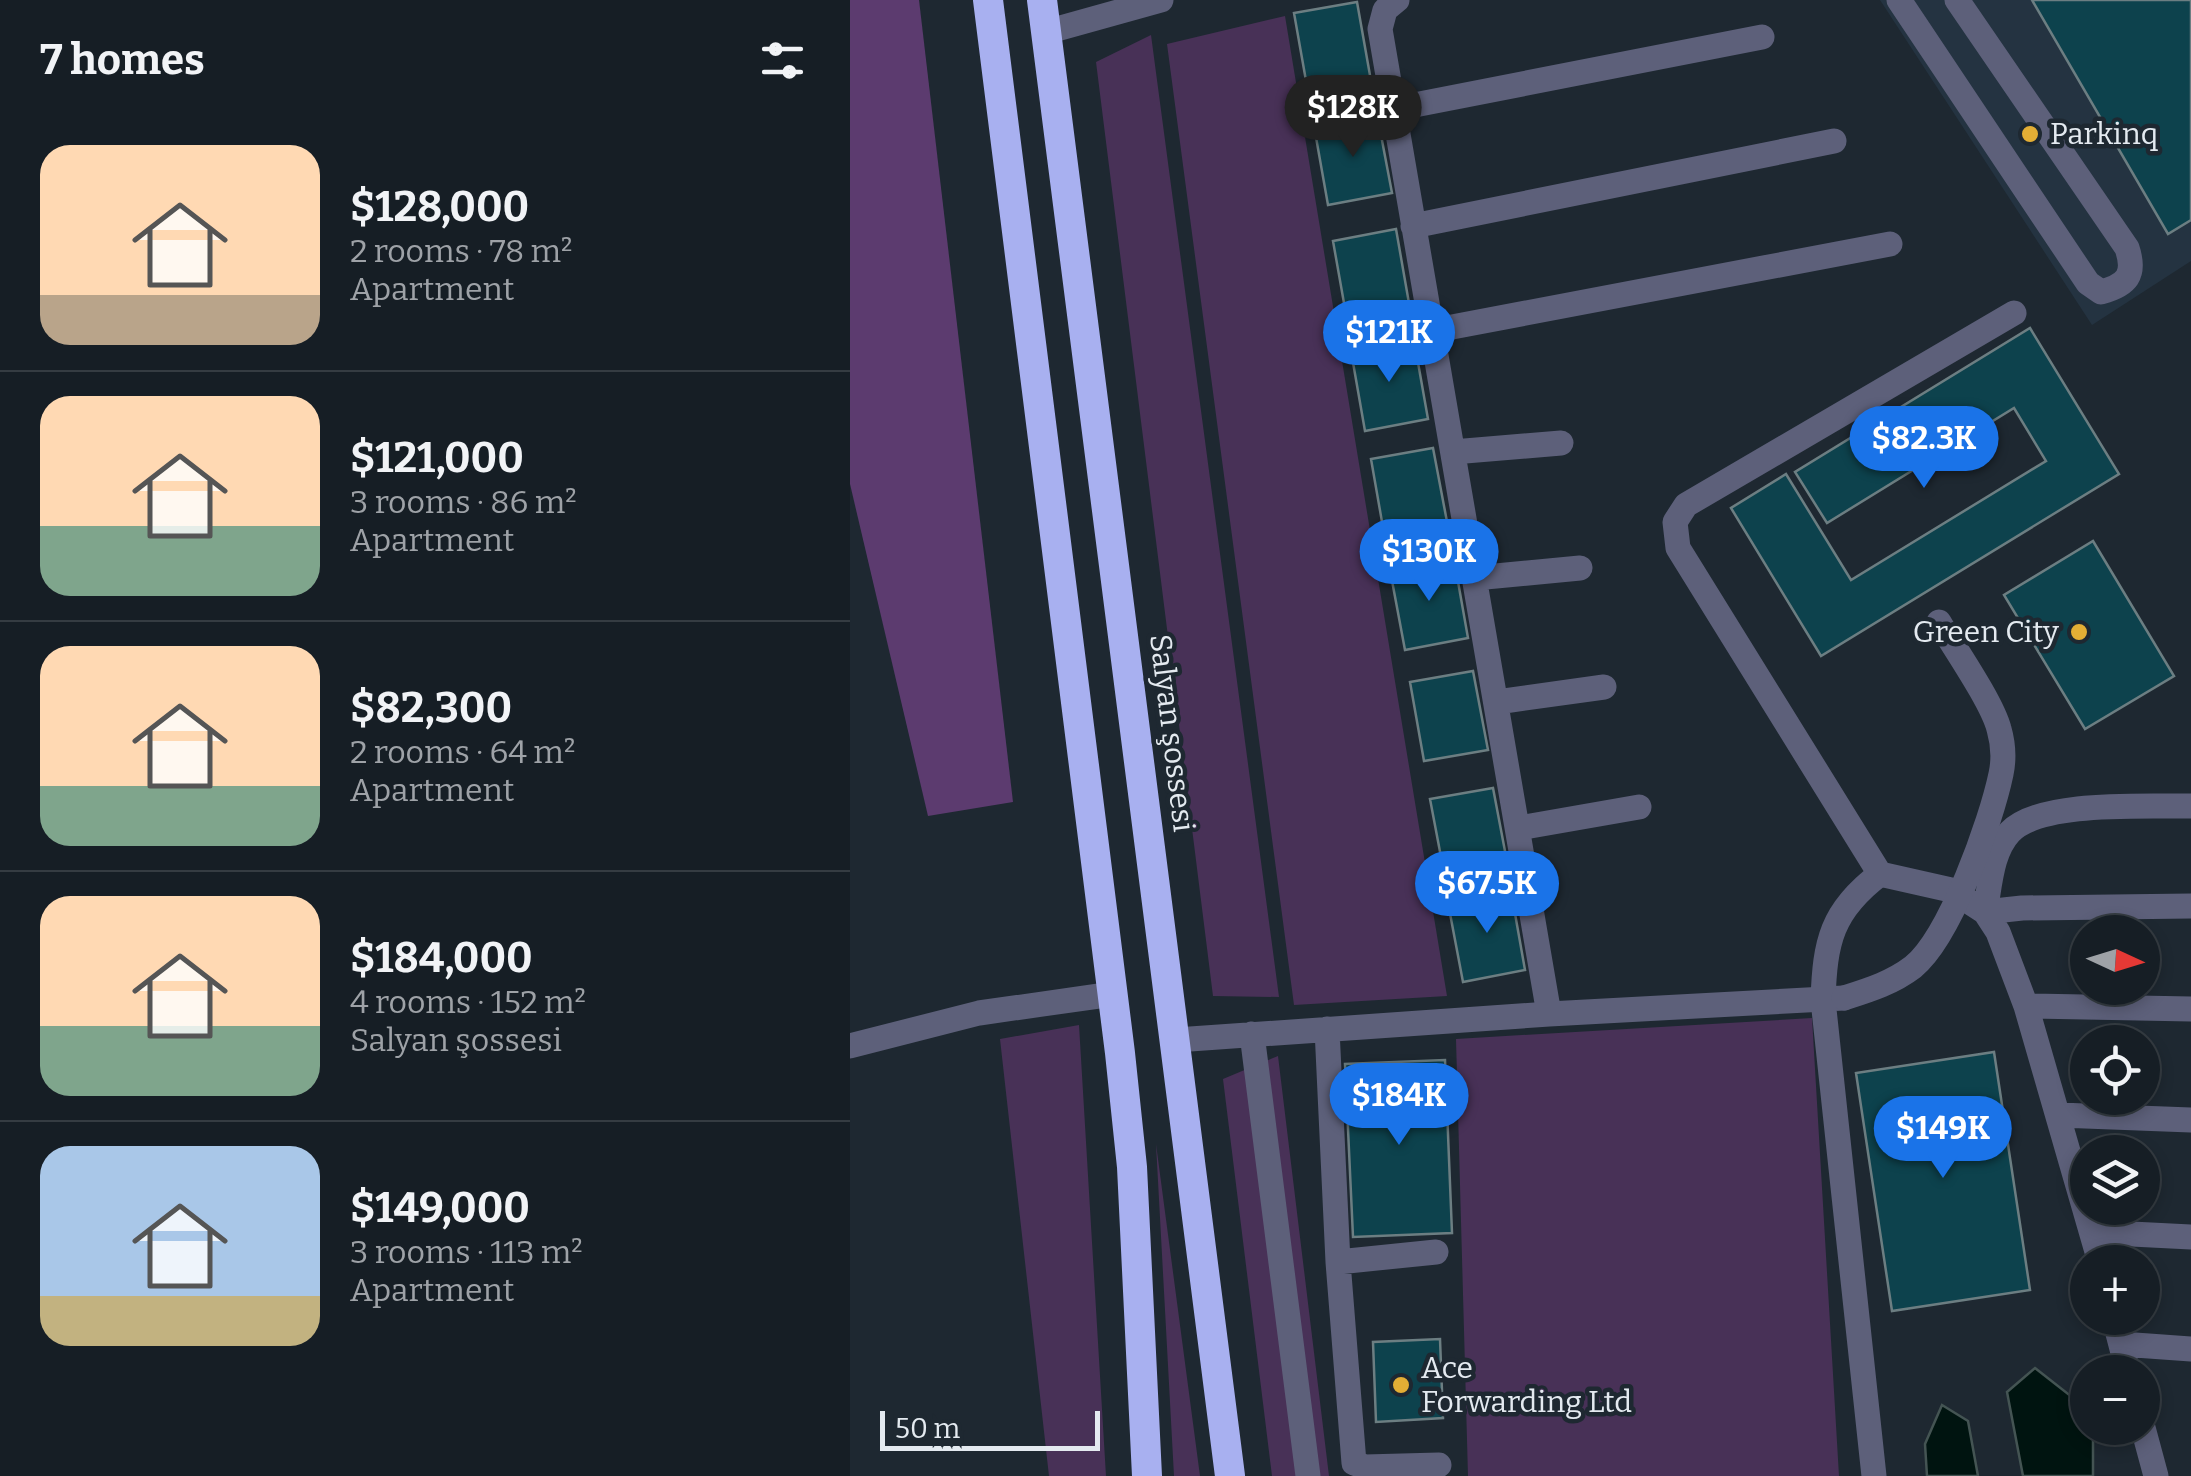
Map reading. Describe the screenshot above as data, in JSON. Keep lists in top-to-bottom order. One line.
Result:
{"streets":{"highway":["Salyan şossesi"]},"places":["Parkinq","Green City","Ace Forwarding Ltd"],"scale_bar":"50 m","north":"right","page":{"heading":"7 homes","price":["$128K","$121K","$82.3K","$130K","$67.5K","$184K","$149K"],"list":[{"name":"$128,000","note":"2 rooms · 78 m² · Apartment"},{"name":"$121,000","note":"3 rooms · 86 m² · Apartment"},{"name":"$82,300","note":"2 rooms · 64 m² · Apartment"},{"name":"$184,000","note":"4 rooms · 152 m² · Salyan şossesi"},{"name":"$149,000","note":"3 rooms · 113 m² · Apartment"}],"map_buttons":["+","−"],"scale":"50 m"}}
